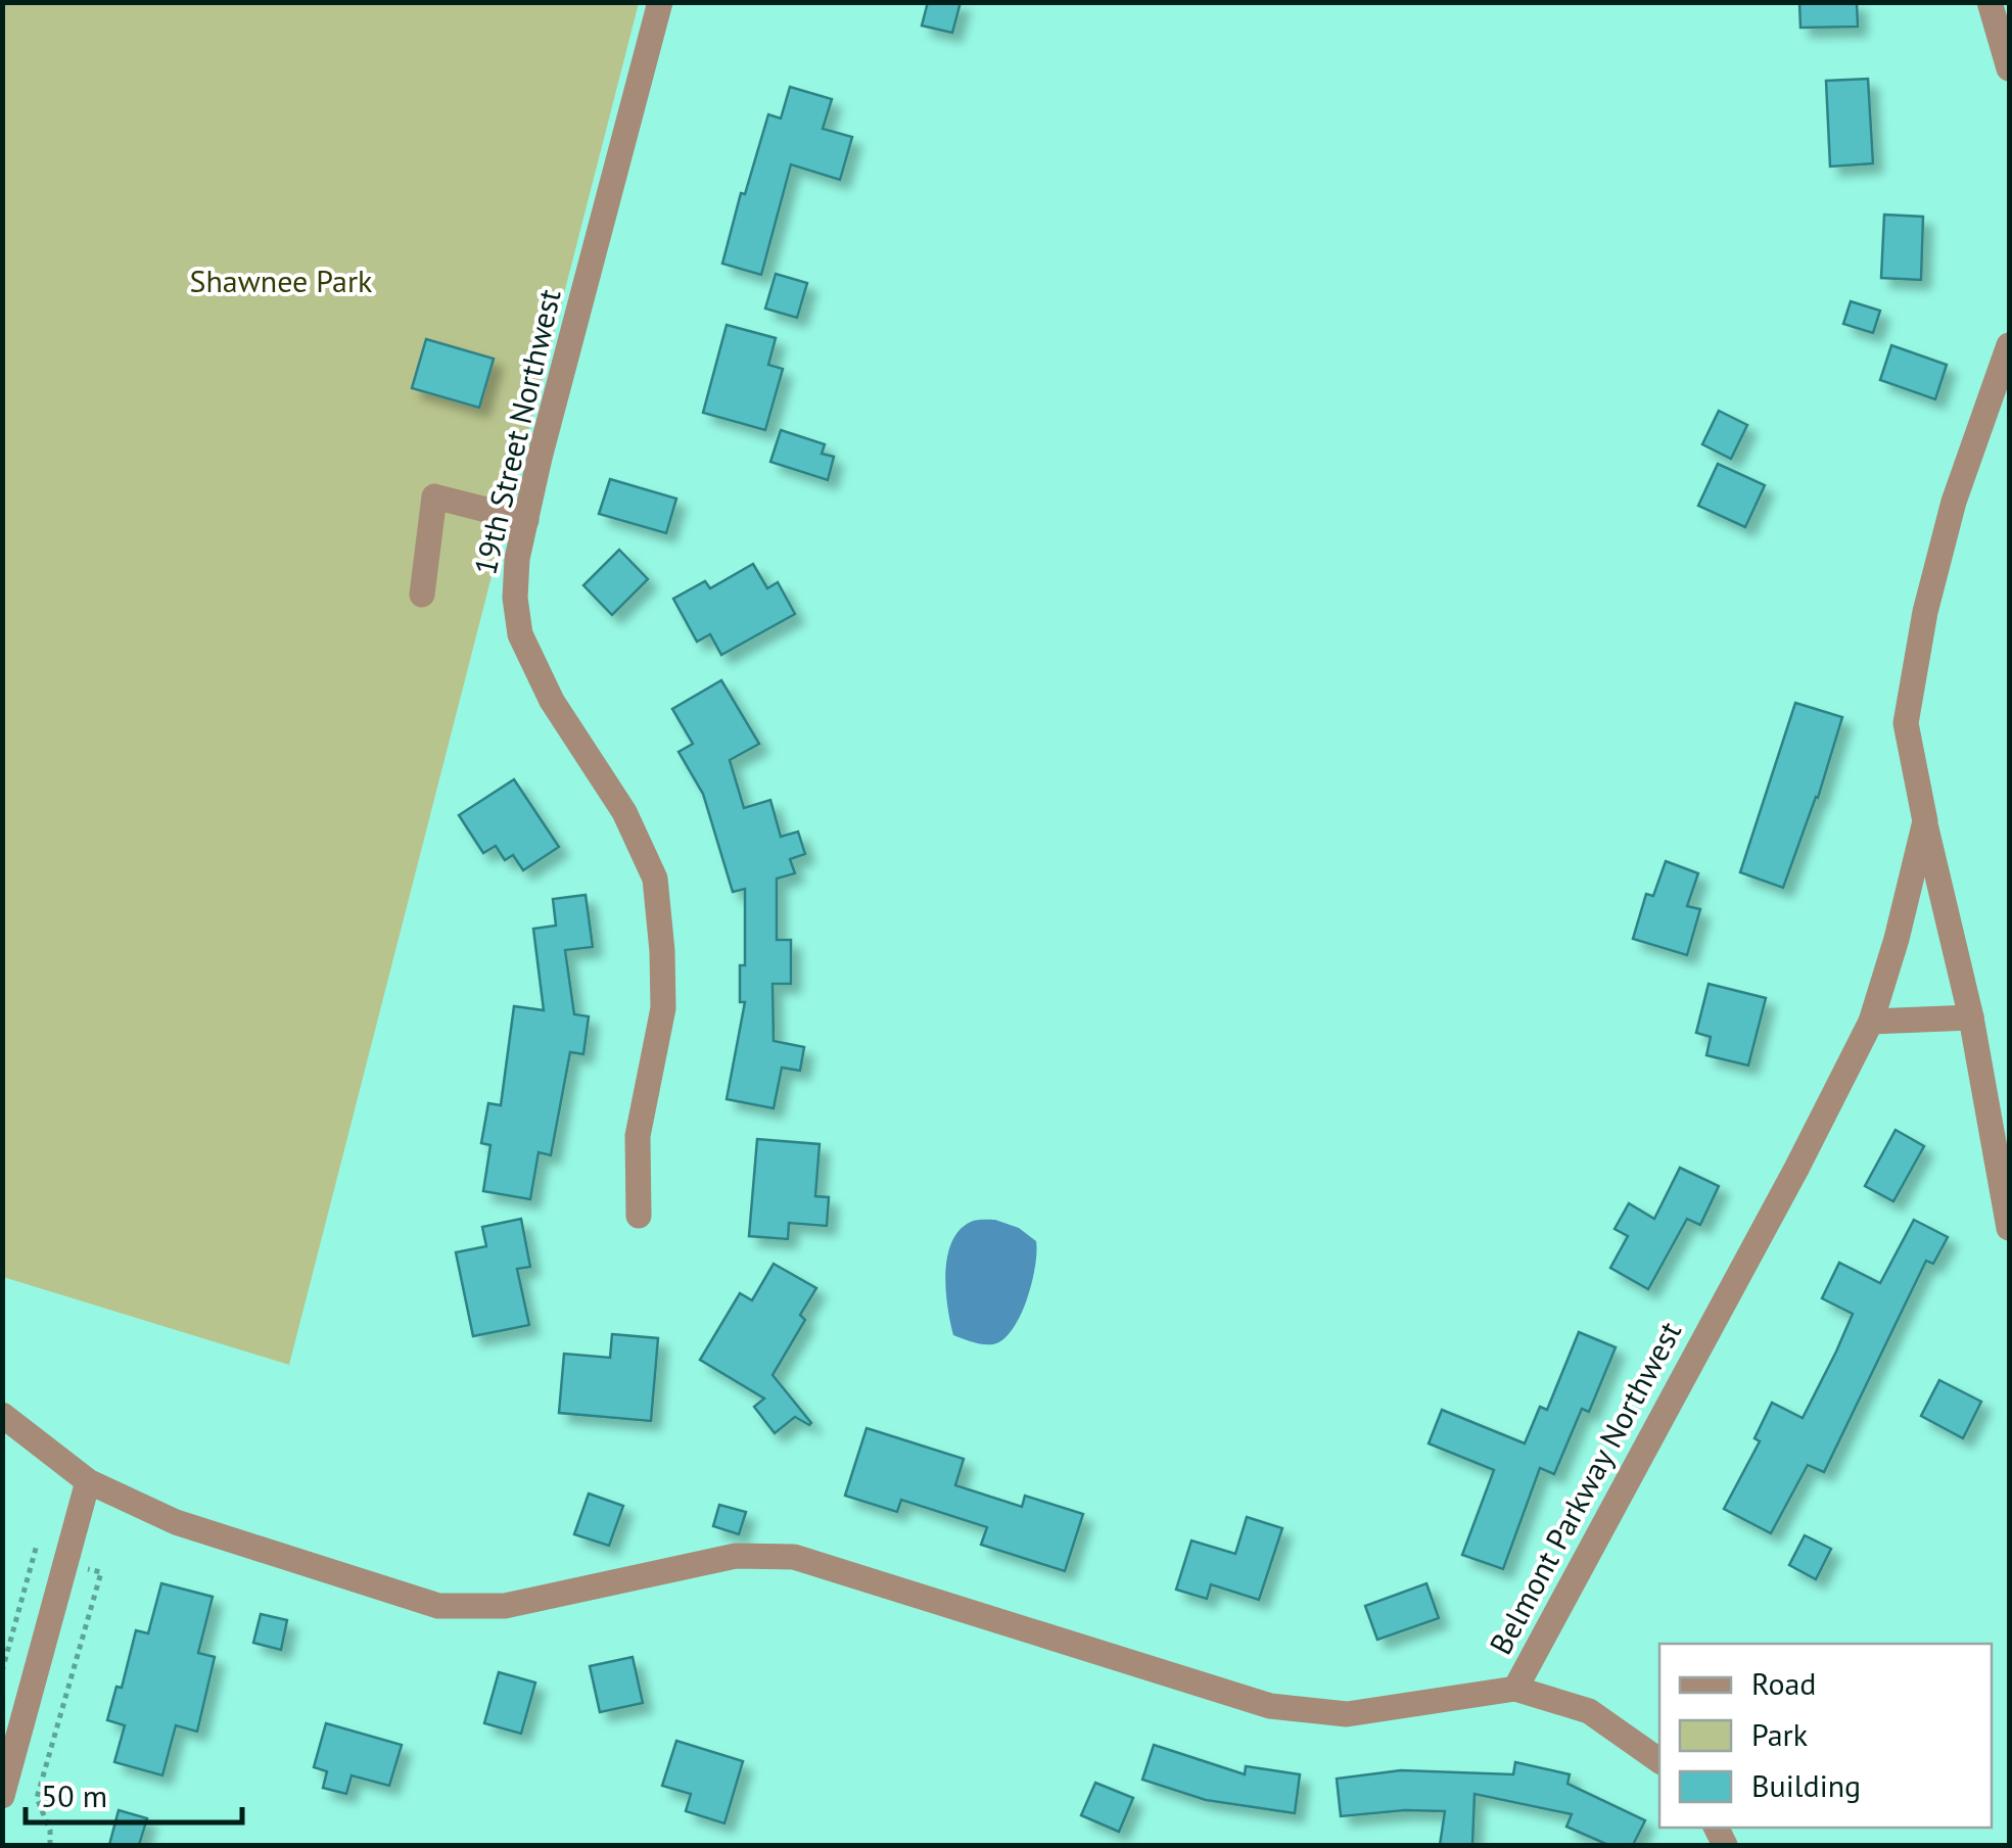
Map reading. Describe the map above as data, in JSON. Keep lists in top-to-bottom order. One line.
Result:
{"streets":{"street":["19th Street Northwest","Belmont Parkway Northwest"]},"parks":["Shawnee Park"],"legend":["Road","Park","Building"],"scale_bar":"50 m"}
